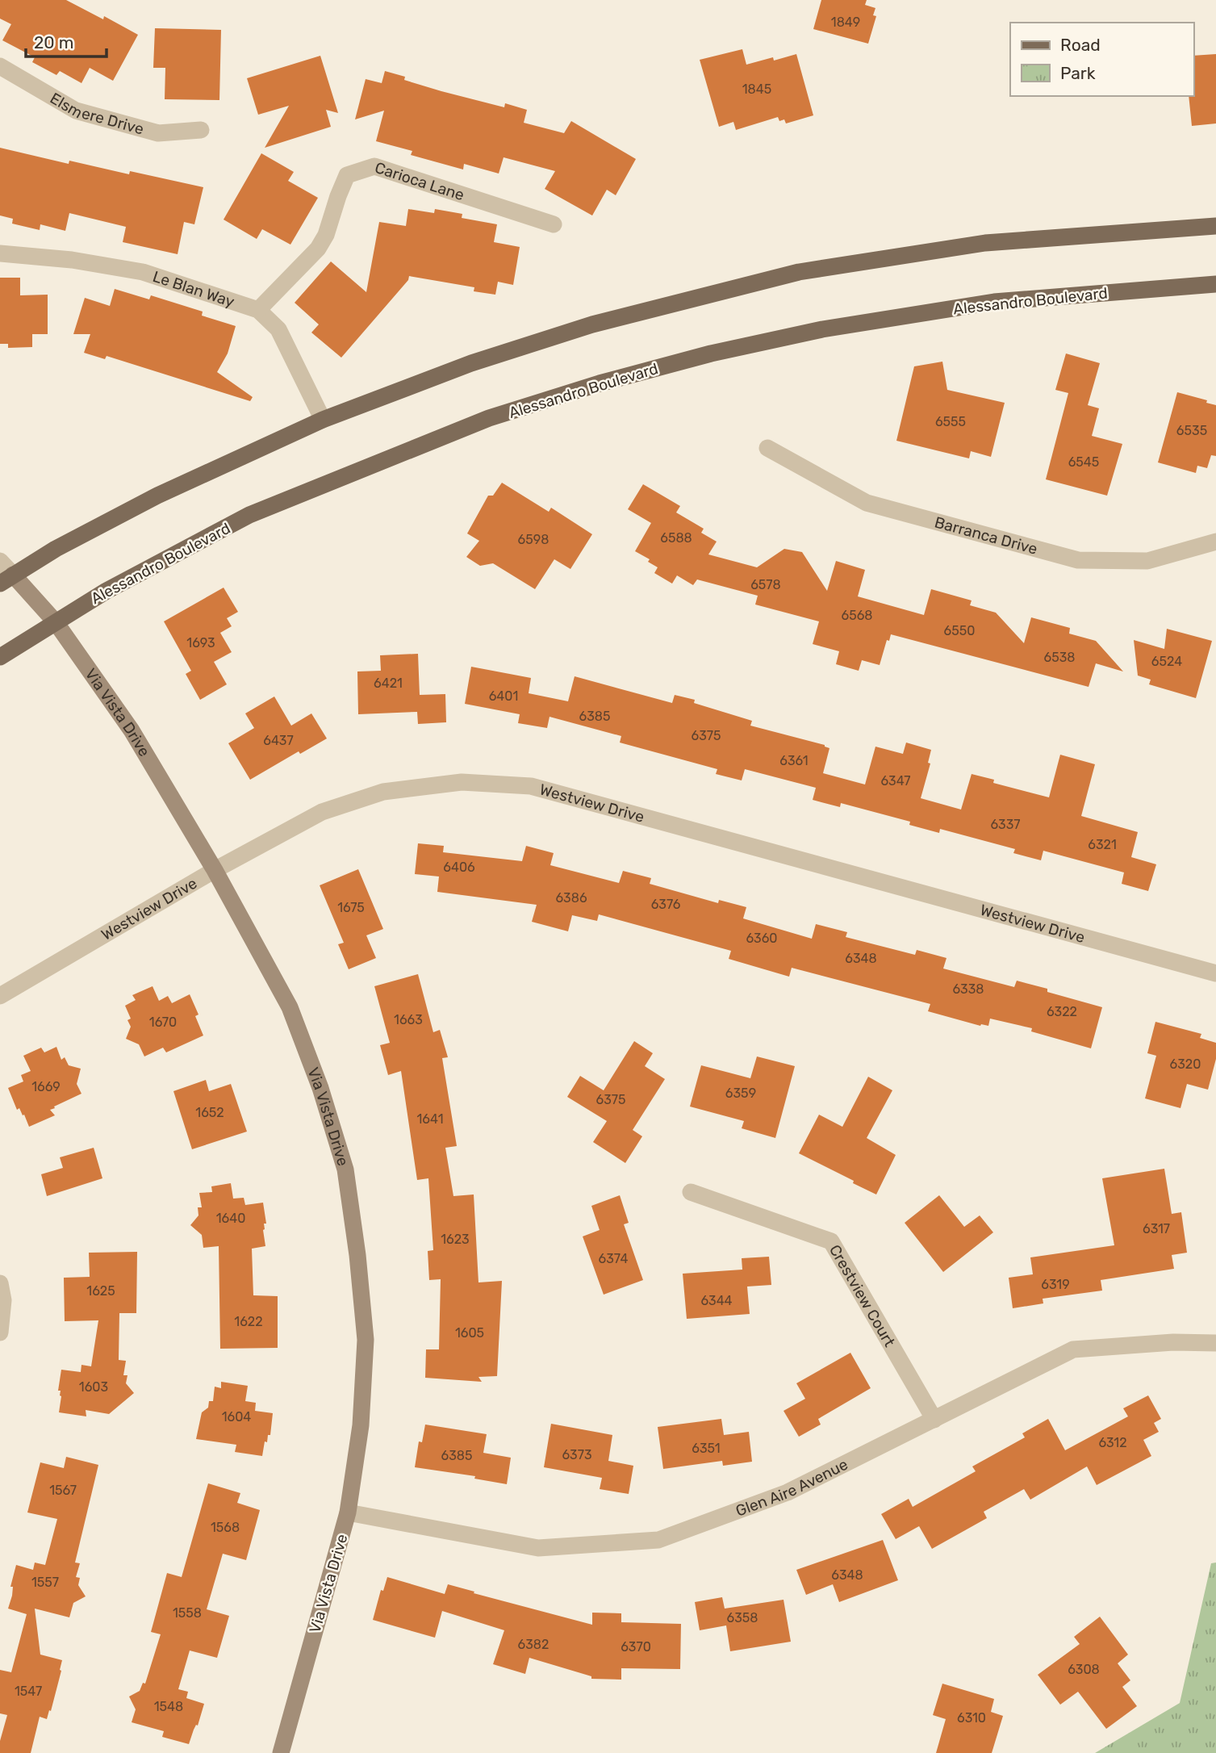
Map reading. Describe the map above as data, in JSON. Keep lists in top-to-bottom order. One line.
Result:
{"streets":{"main road":["Alessandro Boulevard"],"street":["Elsmere Drive","Carioca Lane","Le Blan Way","Barranca Drive","Via Vista Drive","Westview Drive","Crestview Court","Glen Aire Avenue"]},"crossings":[["Carioca Lane","Le Blan Way"],["Alessandro Boulevard","Via Vista Drive"],["Via Vista Drive","Westview Drive"],["Via Vista Drive","Glen Aire Avenue"],["Crestview Court","Glen Aire Avenue"]],"house_numbers":["1849","1845","6555","6535","6545","6588","6598","6578","6568","6550","1693","6538","6524","6421","6401","6385","6375","6437","6361","6347","6337","6321","6406","6386","6376","1675","6360","6348","6338","6322","1663","1670","6320","1669","6359","6375","1652","1641","1640","6317","1623","6374","6319","1625","6344","1622","1605","1603","1604","6312","6351","6373","6385","1567","1568","6348","1557","1558","6358","6382","6370","6308","1547","1548","6310"],"legend":["Road","Park"],"scale_bar":"20 m"}
